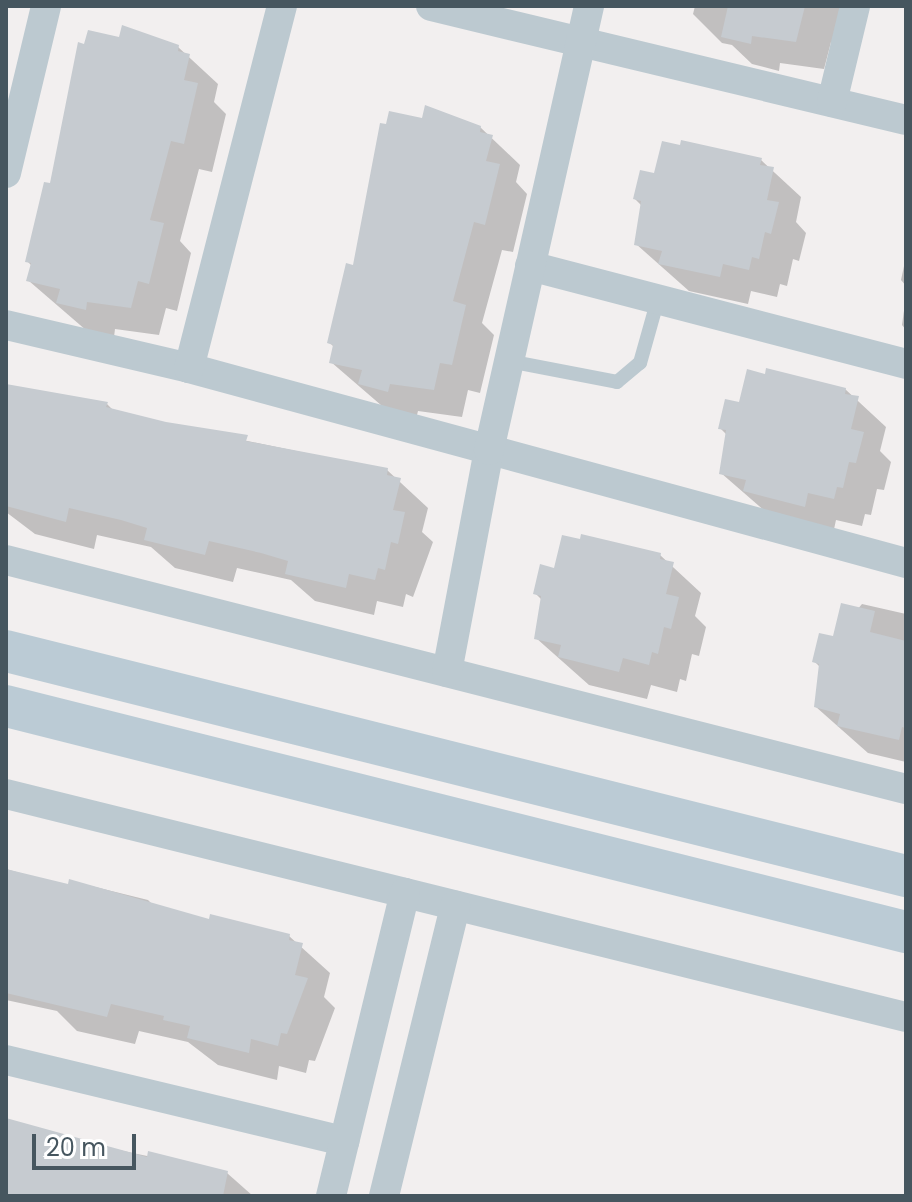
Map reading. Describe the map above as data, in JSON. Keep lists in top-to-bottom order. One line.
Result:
{"scale_bar":"20 m"}
